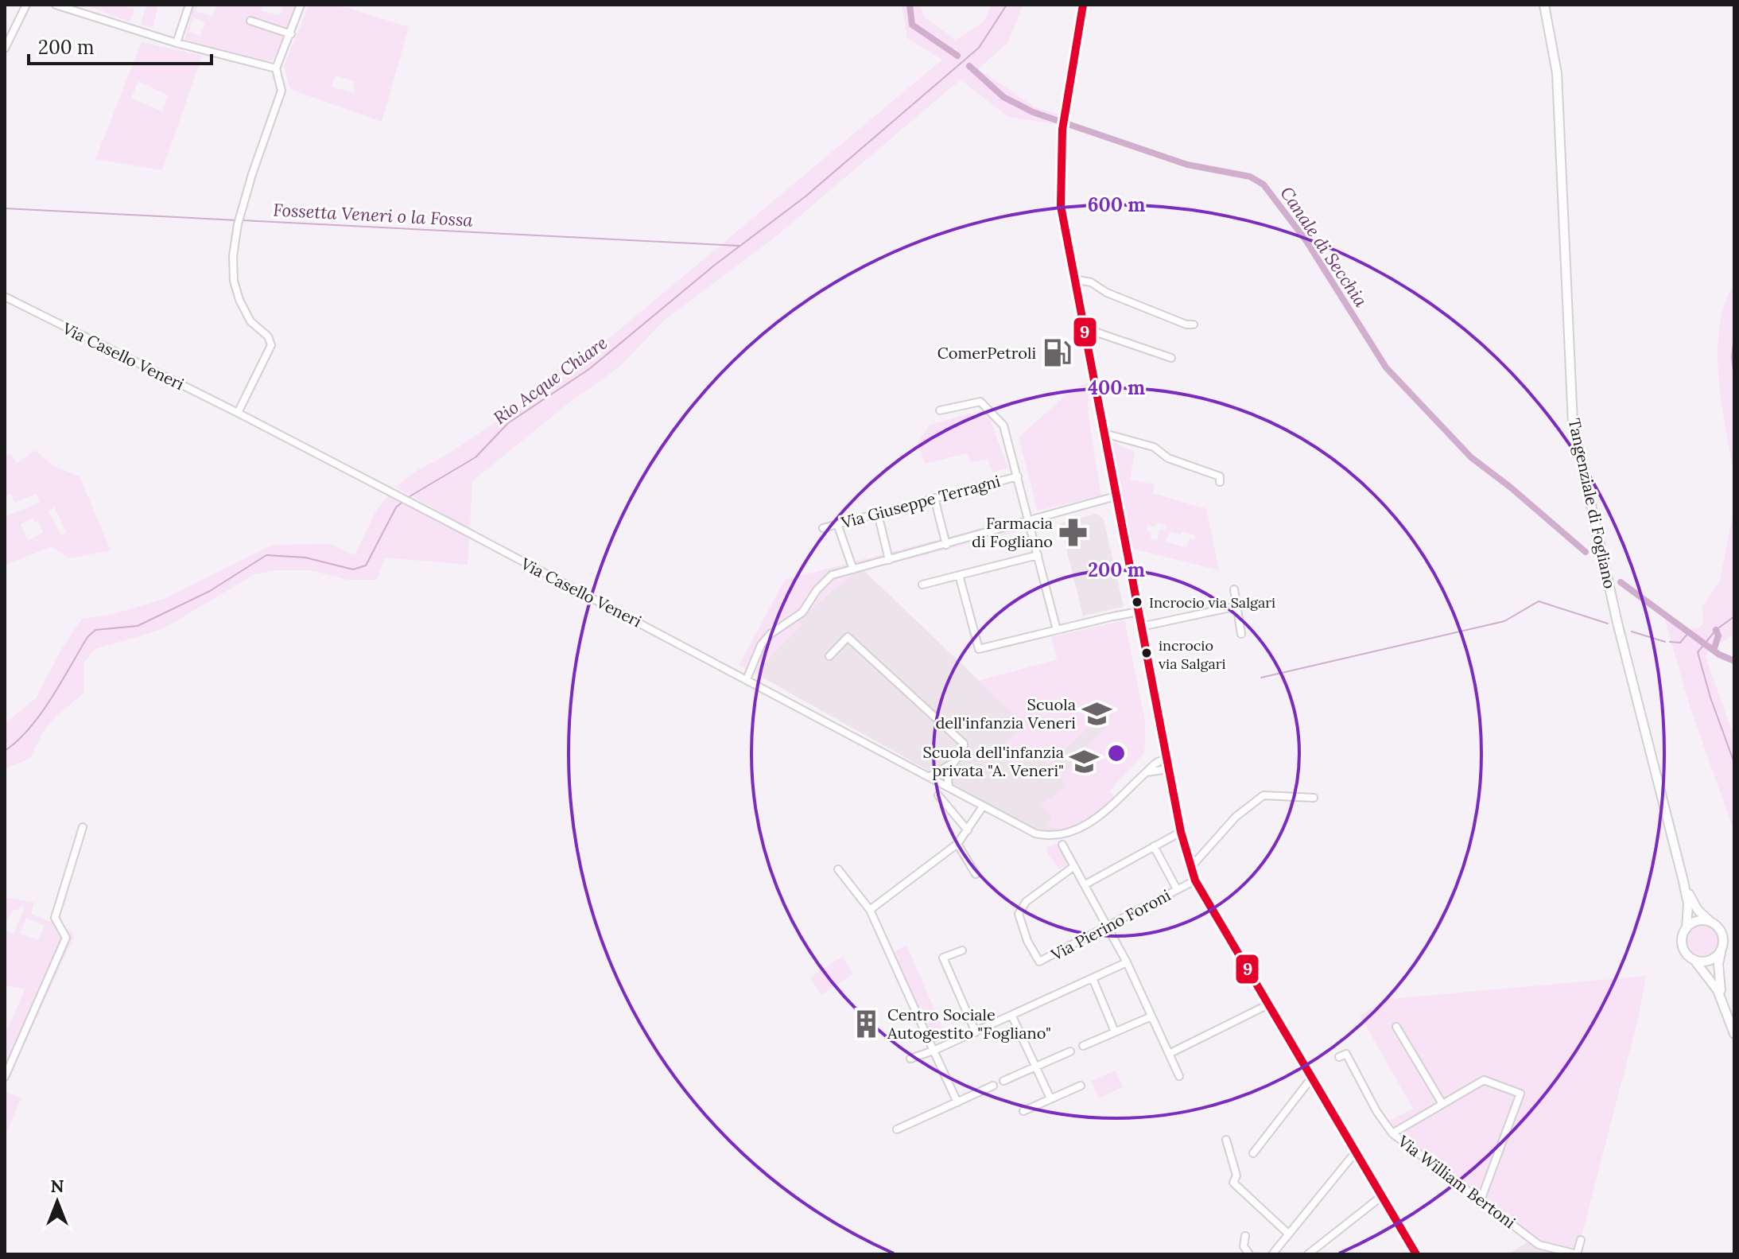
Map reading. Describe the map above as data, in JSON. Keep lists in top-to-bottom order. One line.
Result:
{"streets":{"main road":["Tangenziale di Fogliano"],"street":["Via Casello Veneri","Via Giuseppe Terragni","Via Pierino Foroni","Via William Bertoni"]},"water":["Fossetta Veneri o la Fossa","Canale di Secchia","Rio Acque Chiare"],"places":{"fuel station":["ComerPetroli"],"pharmacy":["Farmacia di Fogliano"],"other":["Incrocio via Salgari","incrocio via Salgari"],"school or university":["Scuola dell'infanzia Veneri","Scuola dell'infanzia privata \"A. Veneri\""],"building":["Centro Sociale Autogestito \"Fogliano\""]},"lines":["transit line 9"],"scale_bar":"200 m","north":"top","rings":["600 m","400 m","200 m"]}
